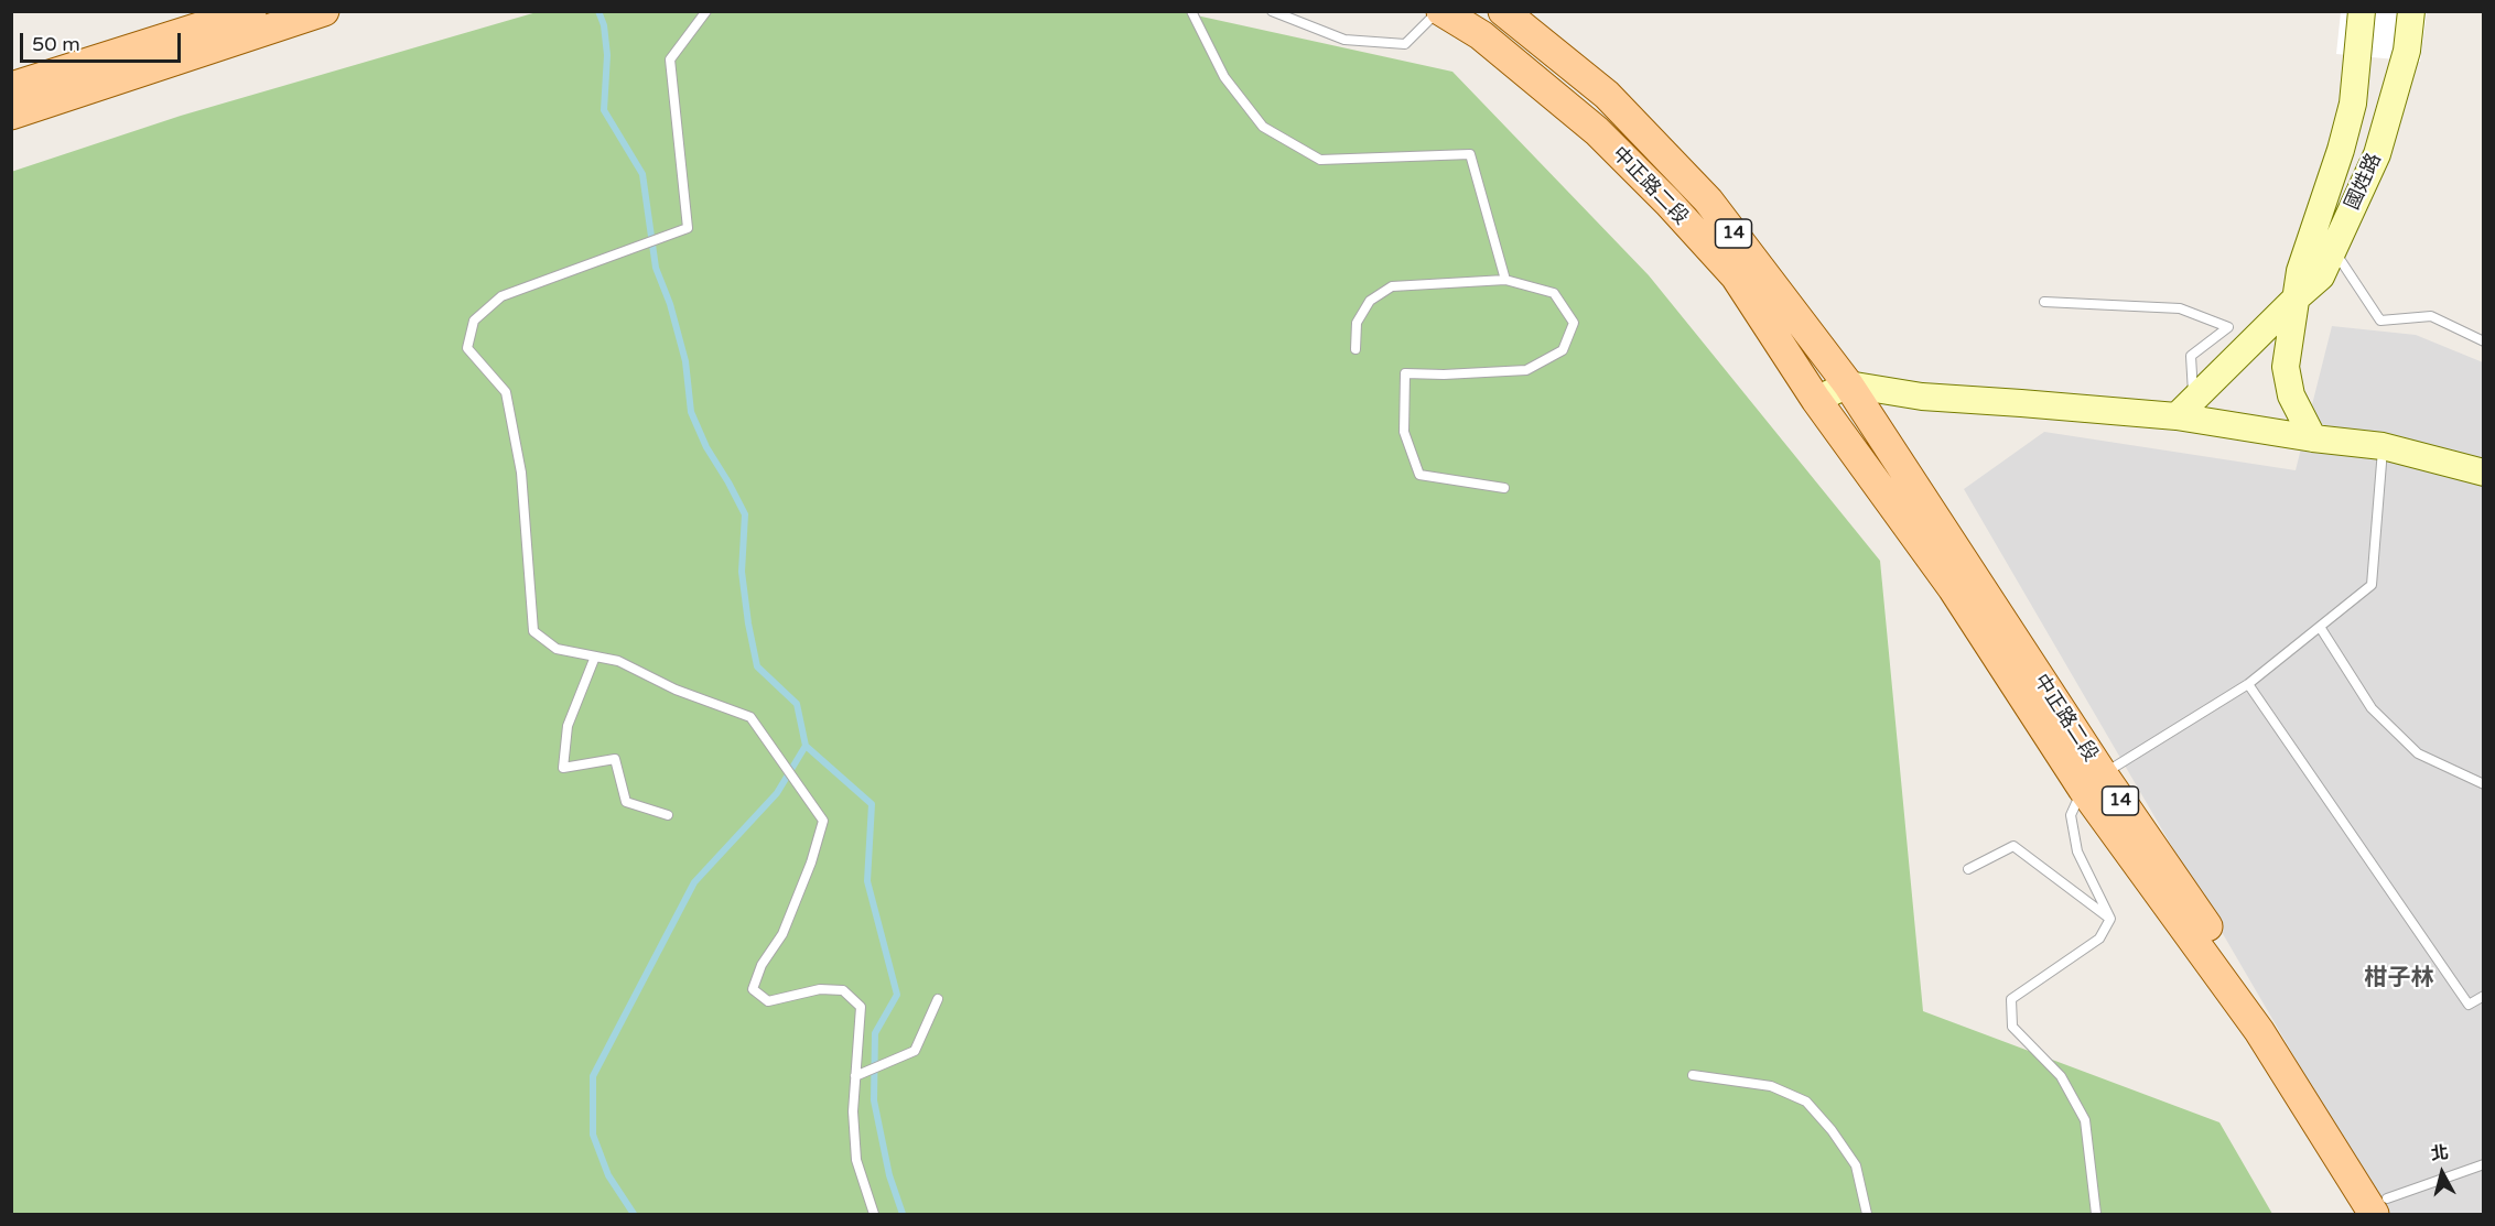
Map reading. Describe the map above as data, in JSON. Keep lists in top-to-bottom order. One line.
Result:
{"streets":{"main road":["國姓路","中正路二段","14"]},"districts":["柑子林"],"scale_bar":"50 m","north":"top"}
